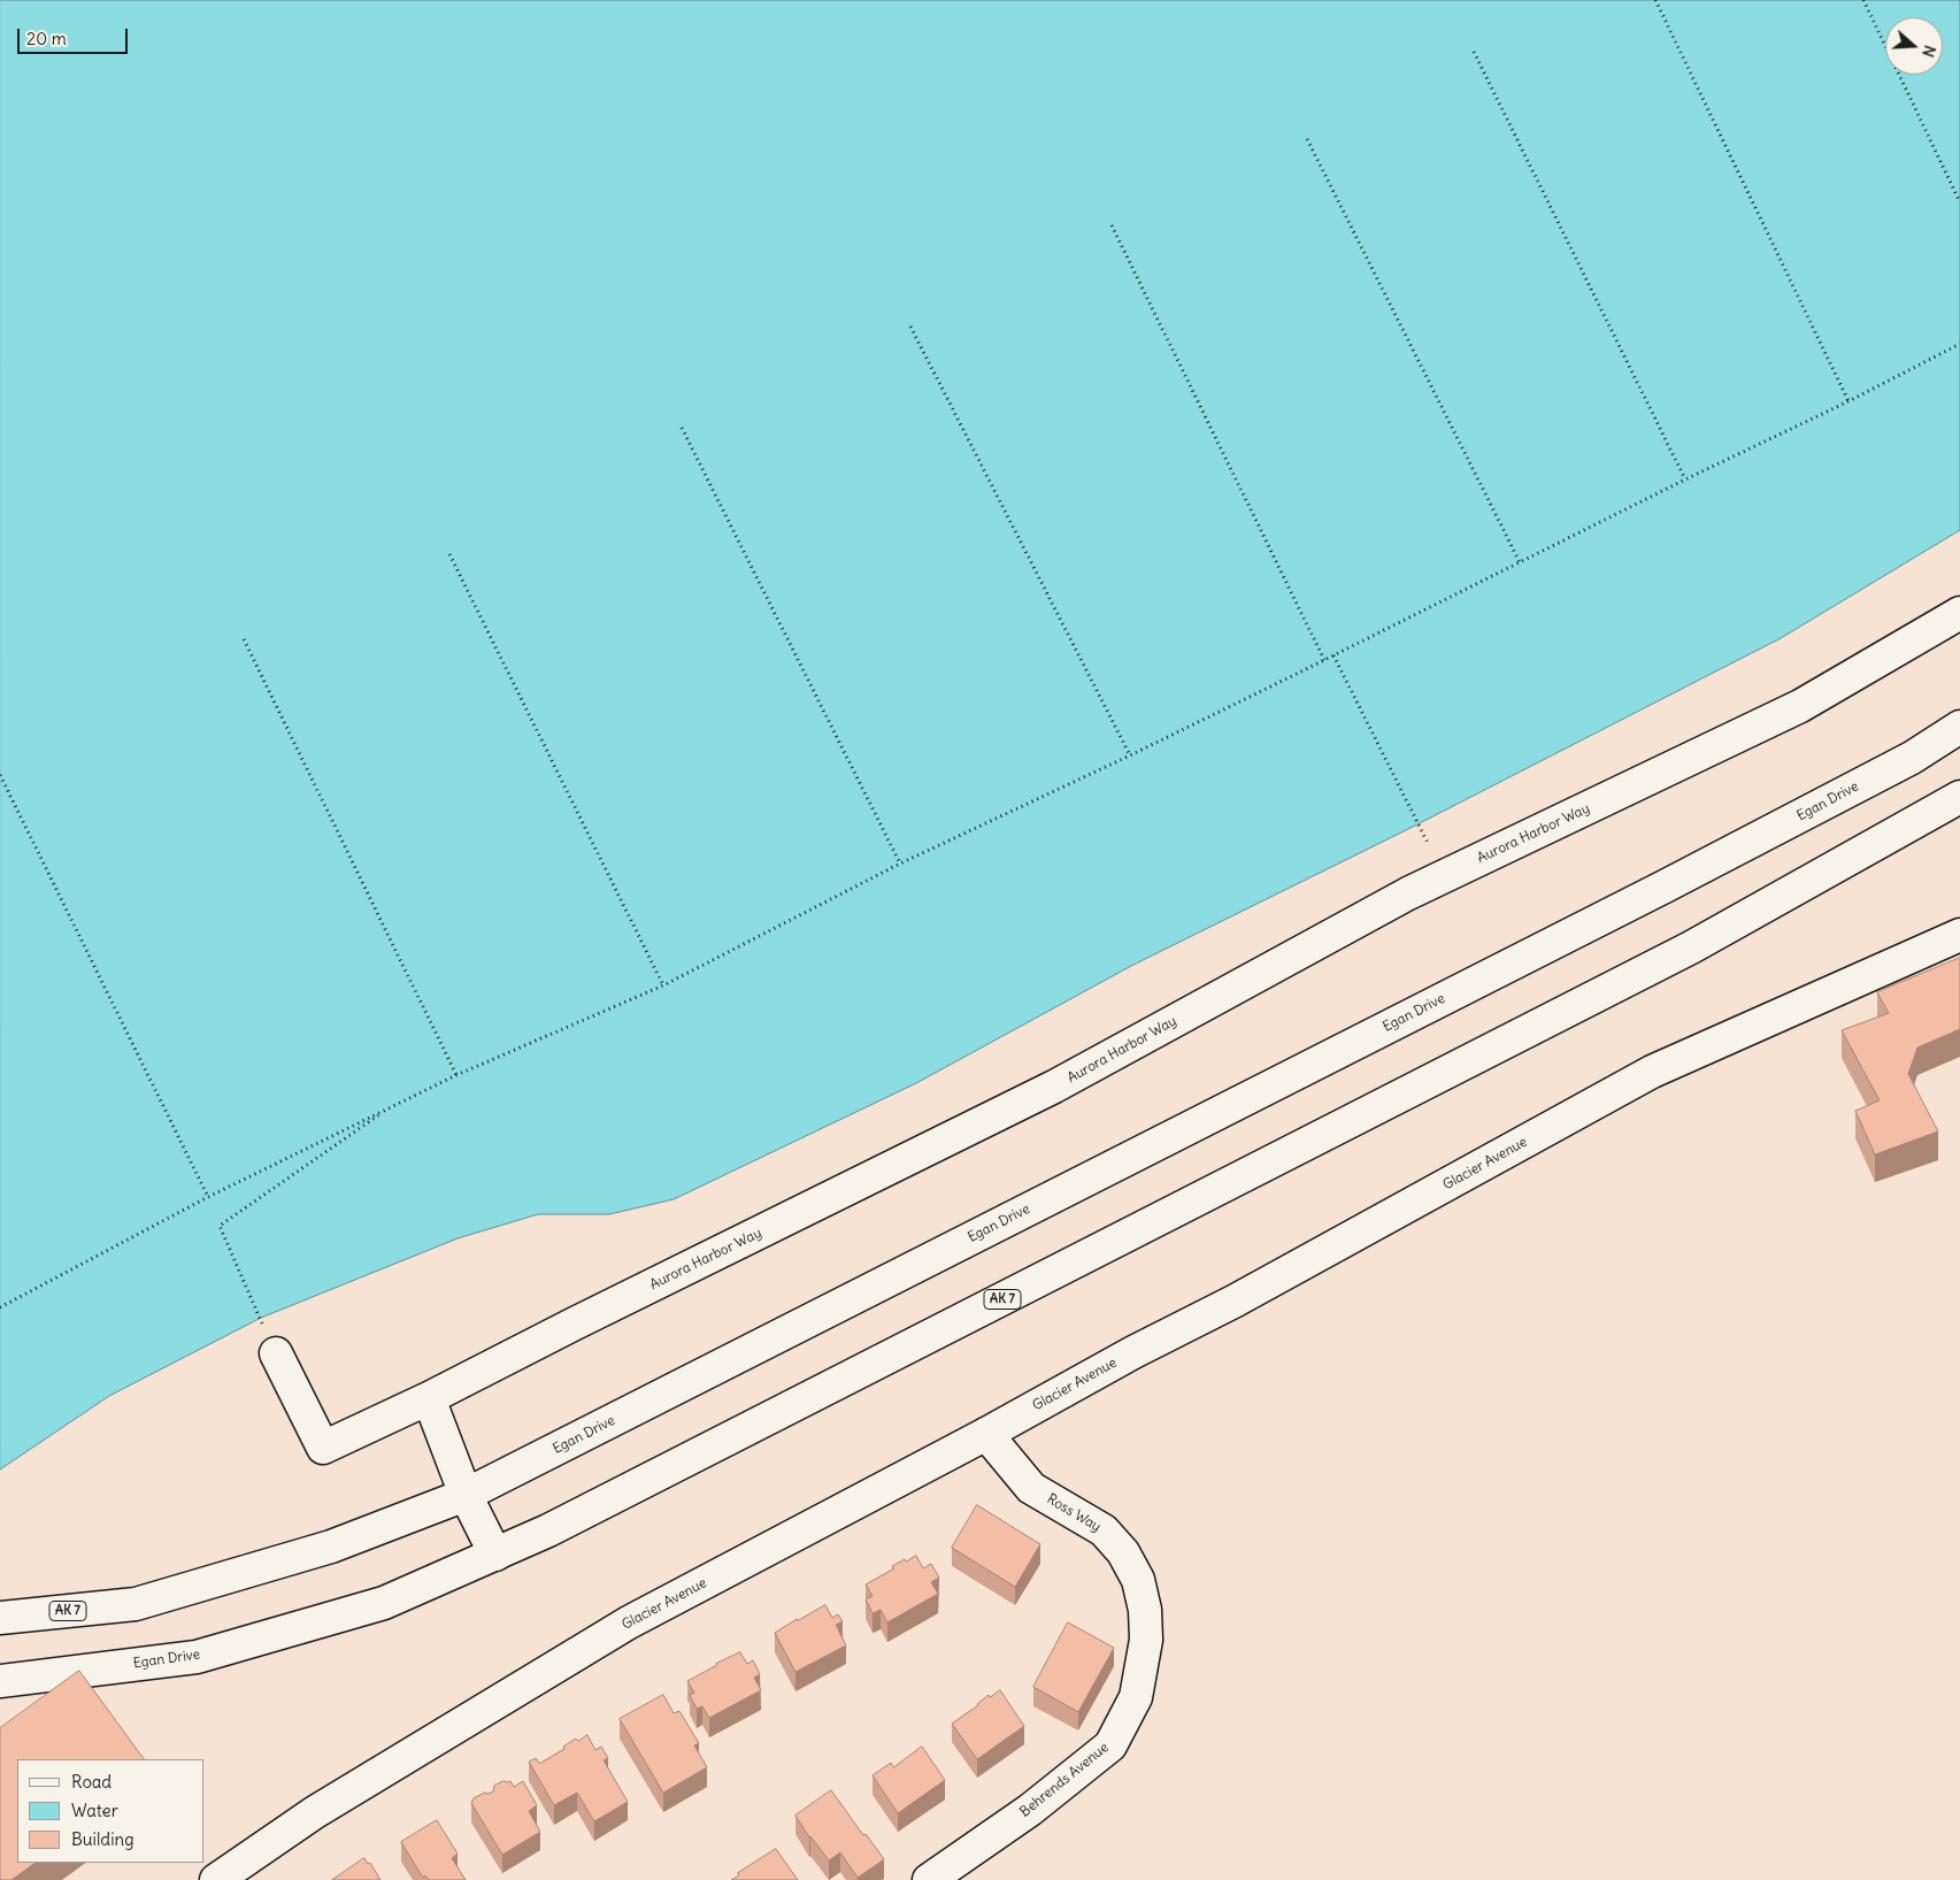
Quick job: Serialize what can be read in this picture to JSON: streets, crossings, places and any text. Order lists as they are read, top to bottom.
{
  "streets": {
    "main road": [
      "Egan Drive",
      "Aurora Harbor Way",
      "Glacier Avenue",
      "AK 7",
      "Ross Way",
      "Behrends Avenue"
    ]
  },
  "crossings": [
    ["Glacier Avenue", "Ross Way"],
    ["Ross Way", "Behrends Avenue"]
  ],
  "legend": ["Road", "Water", "Building"],
  "scale_bar": "20 m",
  "north": "right"
}
